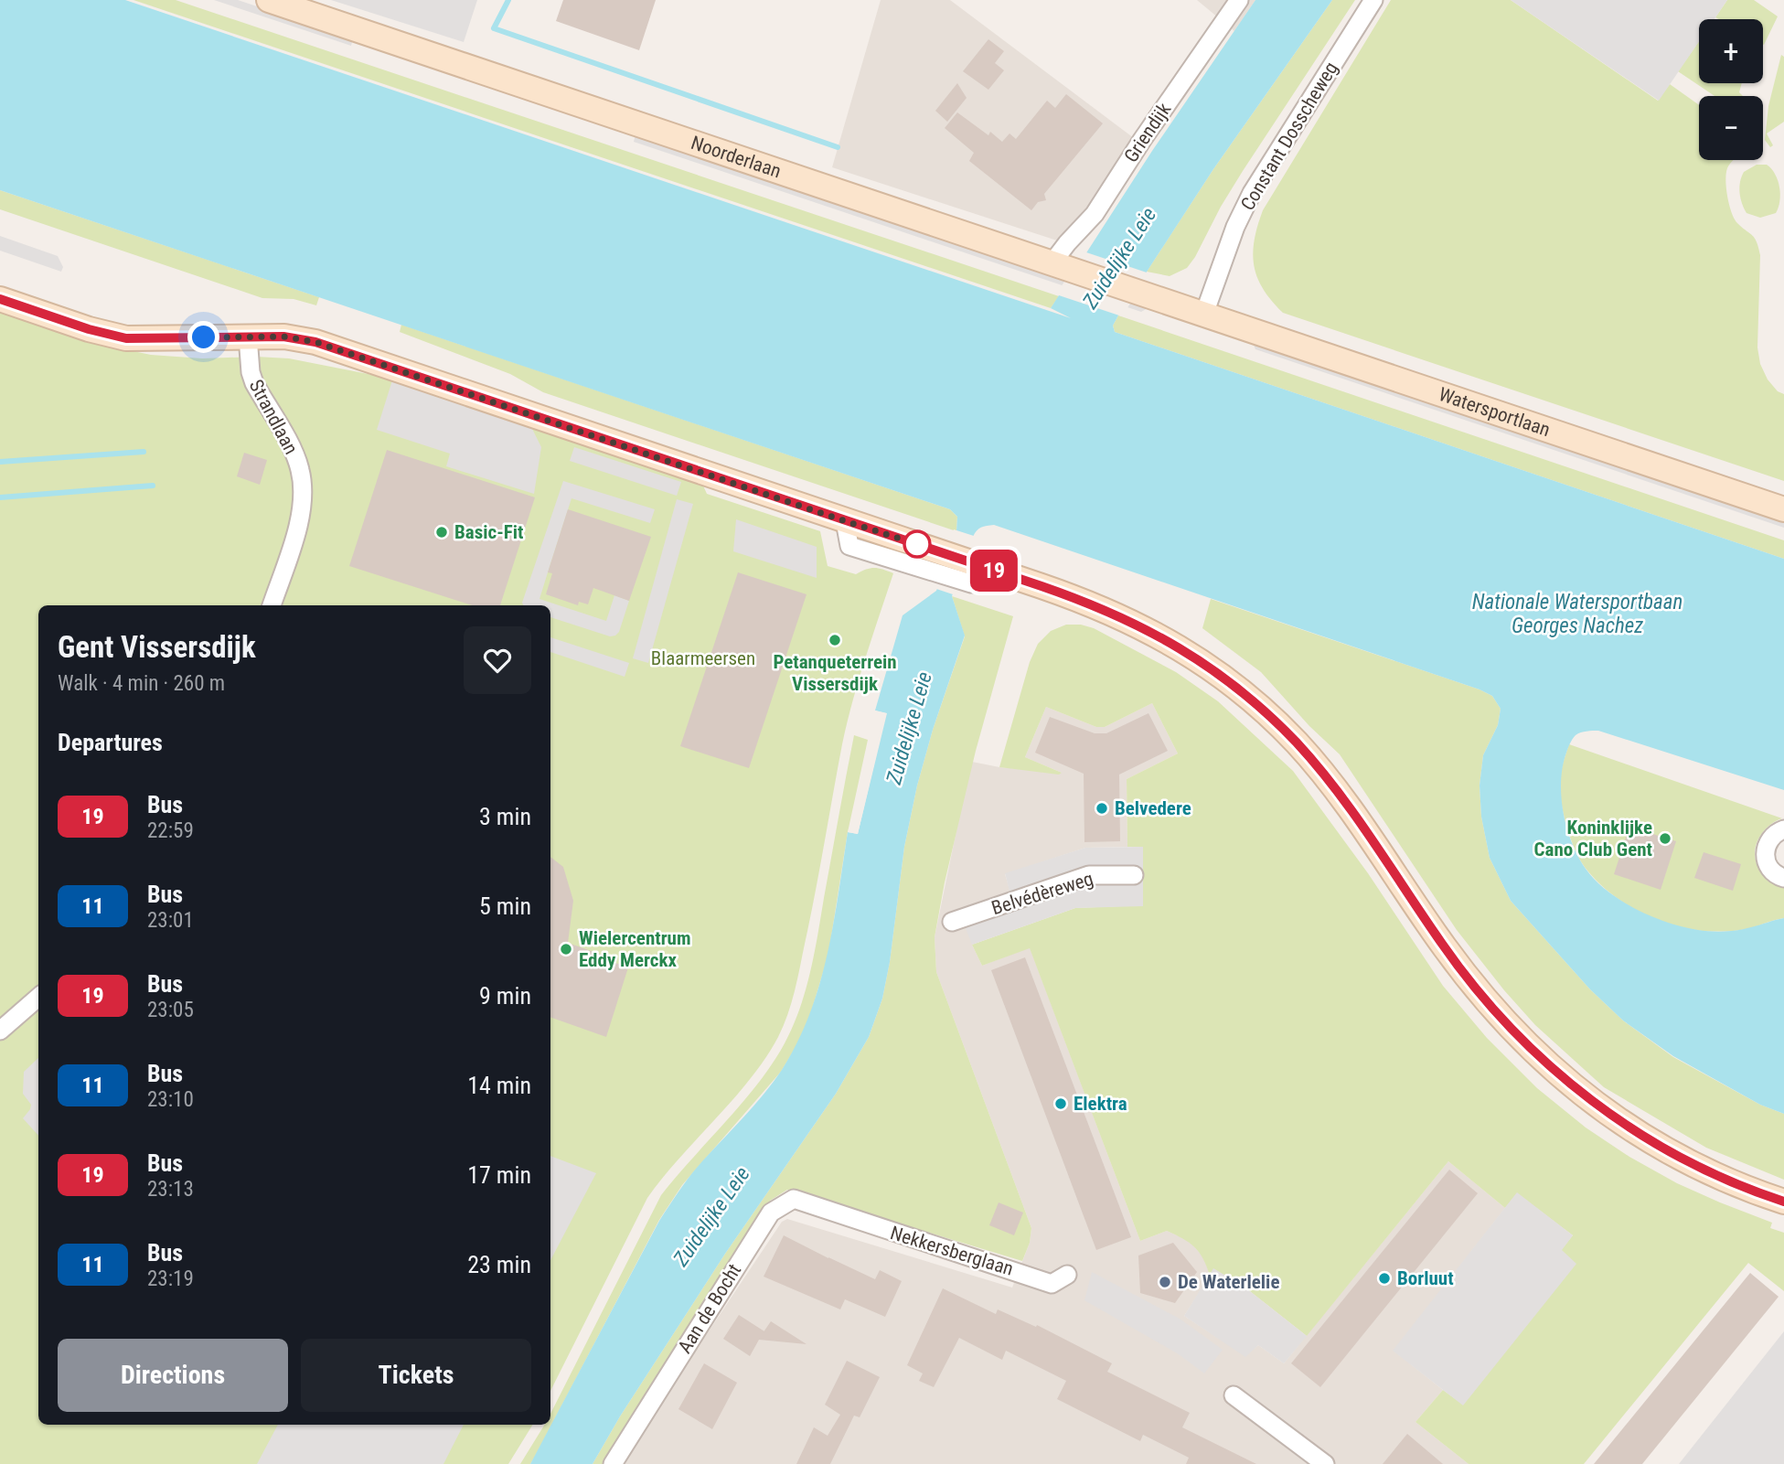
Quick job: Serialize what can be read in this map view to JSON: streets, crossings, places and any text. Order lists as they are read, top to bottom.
{
  "streets": {
    "street": [
      "Griendijk",
      "Constant Dosscheweg",
      "Noorderlaan",
      "Watersportlaan",
      "Strandlaan",
      "Belvédèreweg",
      "Nekkersberglaan",
      "Aan de Bocht"
    ]
  },
  "crossings": [
    ["Griendijk", "Noorderlaan"],
    ["Constant Dosscheweg", "Noorderlaan"],
    ["Constant Dosscheweg", "Watersportlaan"],
    ["Noorderlaan", "Watersportlaan"],
    ["Nekkersberglaan", "Aan de Bocht"]
  ],
  "water": ["Zuidelijke Leie", "Nationale Watersportbaan Georges Nachez"],
  "parks": ["Blaarmeersen"],
  "places": [
    "Basic-Fit",
    "Petanqueterrein Vissersdijk",
    "Belvedere",
    "Koninklijke Cano Club Gent",
    "Wielercentrum Eddy Merckx",
    "Elektra",
    "Borluut",
    "De Waterlelie"
  ],
  "lines": ["bus line 19"],
  "page": {
    "on_map": "19",
    "map_buttons": ["+", "−"],
    "heading": [
      ["Gent Vissersdijk", "Walk · 4 min · 260 m"],
      "Departures"
    ],
    "list": [
      {
        "mark": "19",
        "name": "Bus",
        "note": "22:59",
        "value": "3 min"
      },
      {
        "mark": "11",
        "name": "Bus",
        "note": "23:01",
        "value": "5 min"
      },
      {
        "mark": "19",
        "name": "Bus",
        "note": "23:05",
        "value": "9 min"
      },
      {
        "mark": "11",
        "name": "Bus",
        "note": "23:10",
        "value": "14 min"
      },
      {
        "mark": "19",
        "name": "Bus",
        "note": "23:13",
        "value": "17 min"
      },
      {
        "mark": "11",
        "name": "Bus",
        "note": "23:19",
        "value": "23 min"
      }
    ],
    "buttons": ["Directions", "Tickets"]
  }
}
